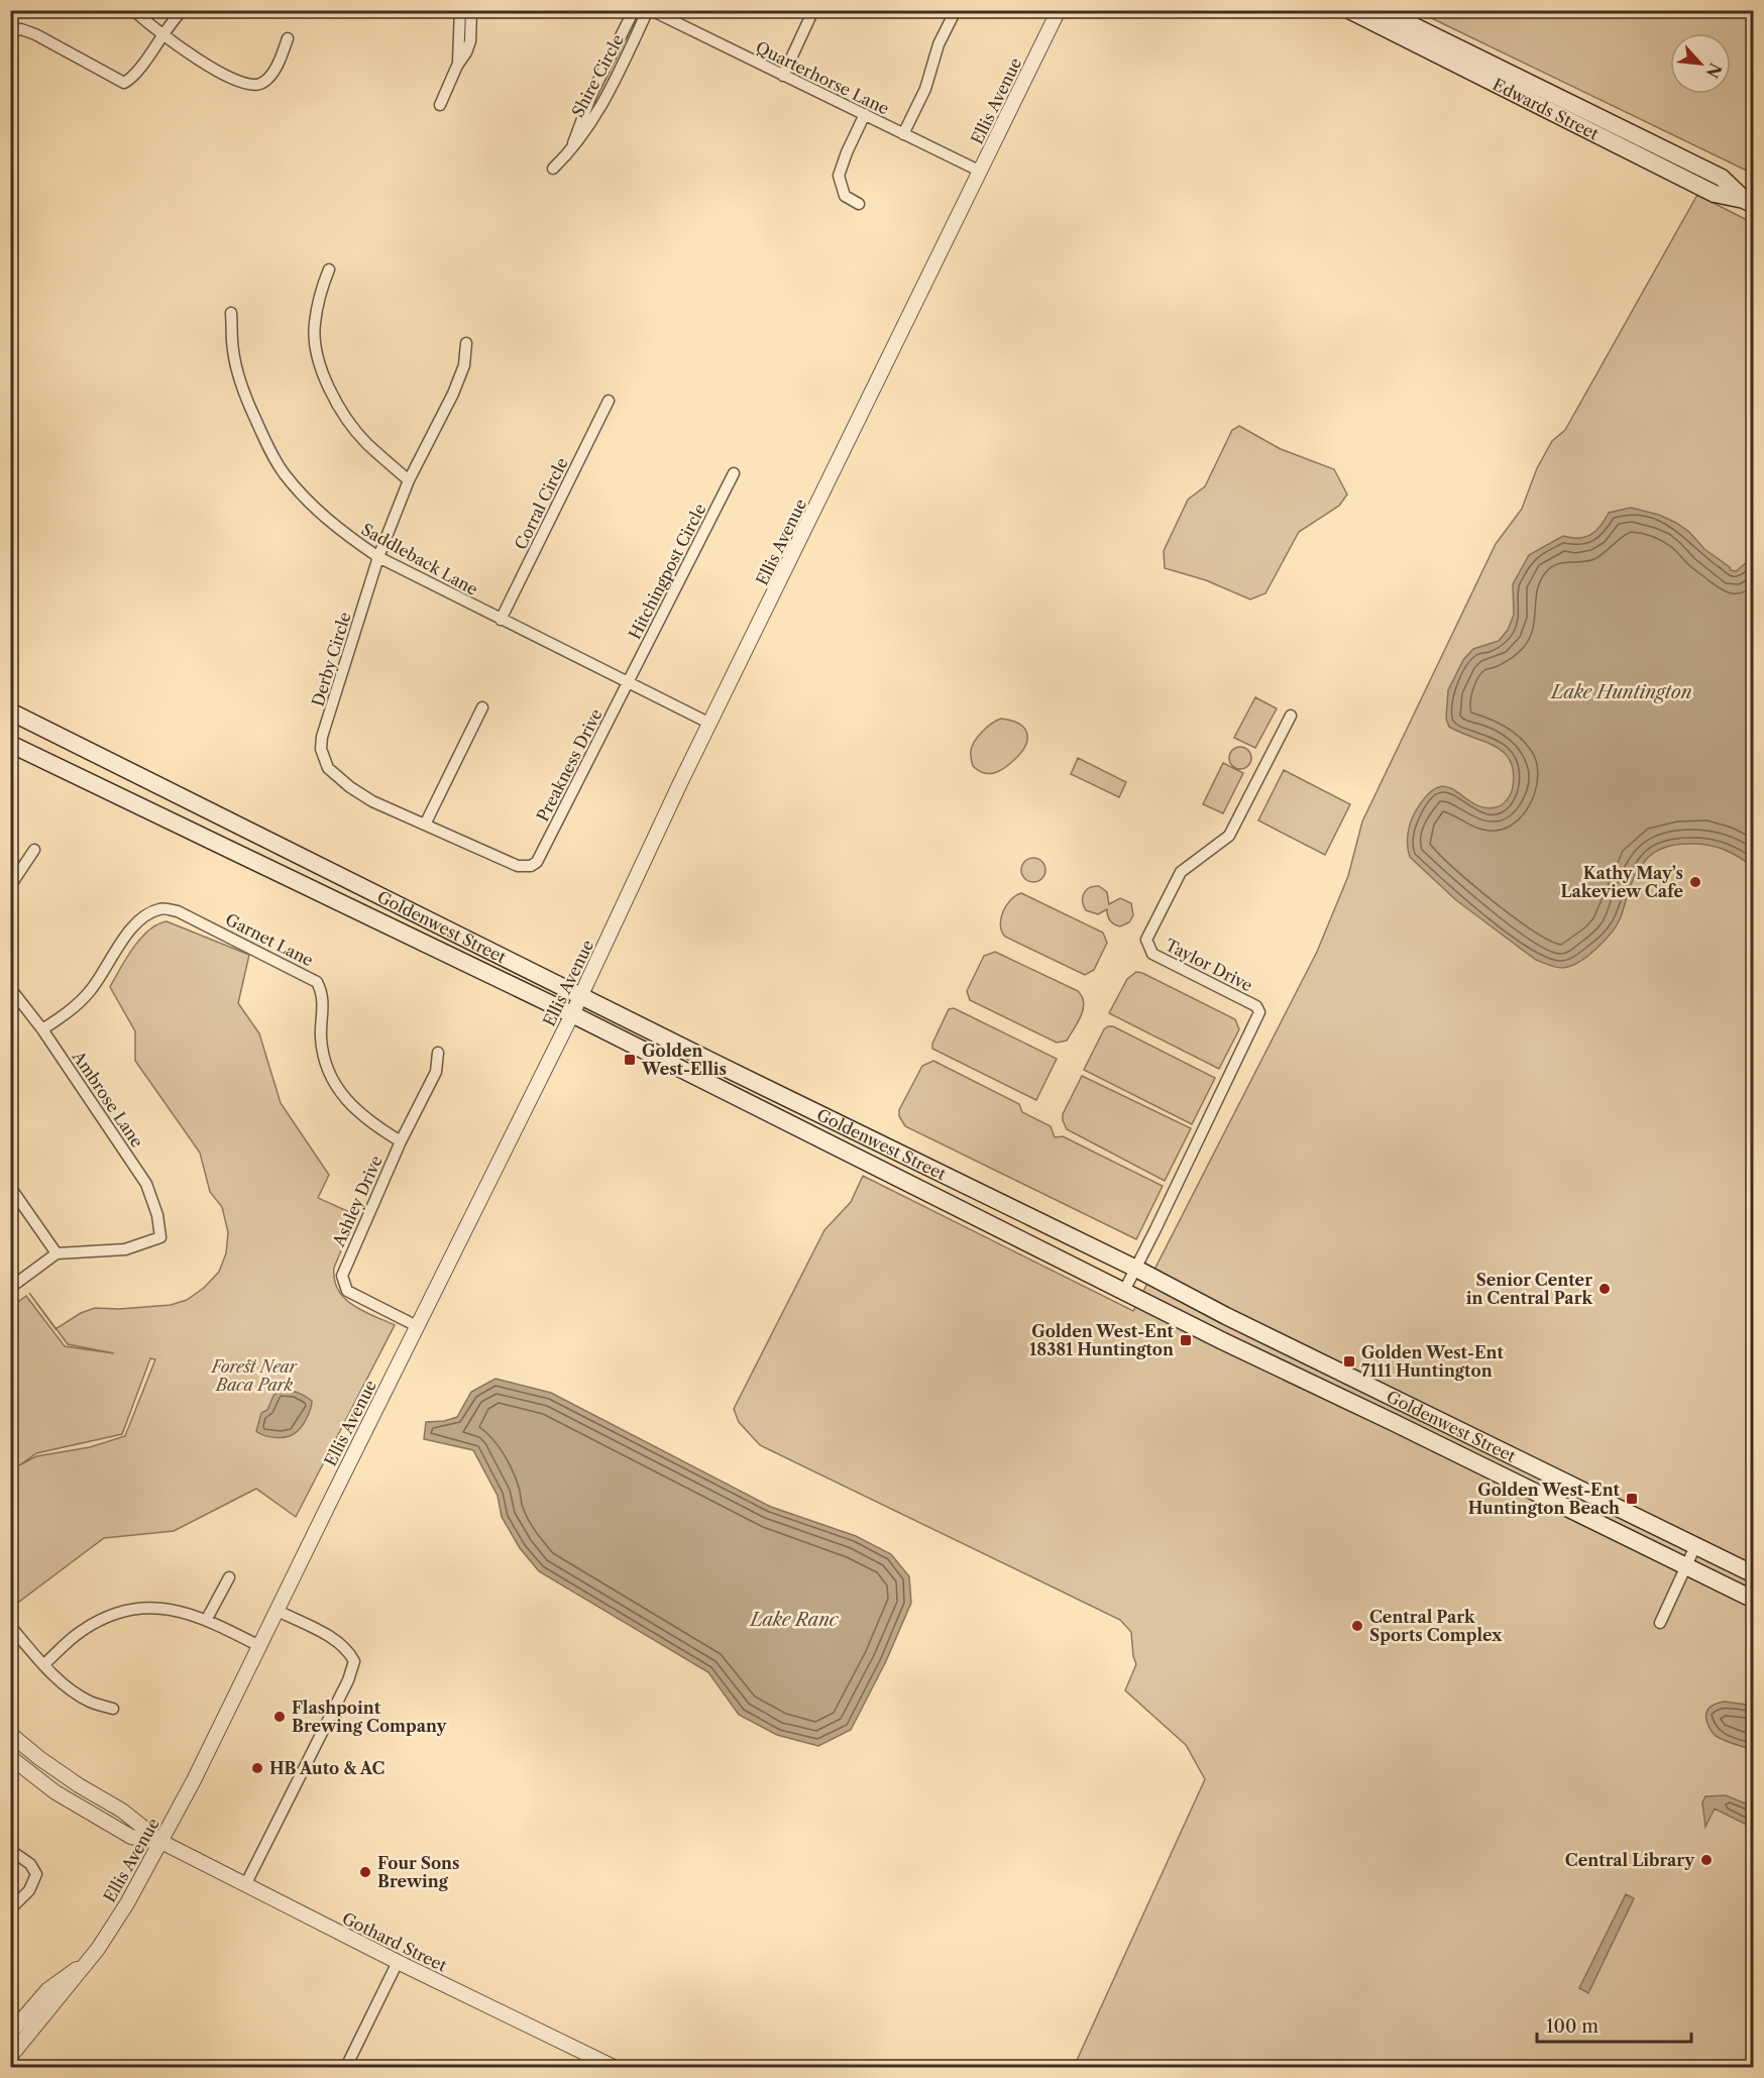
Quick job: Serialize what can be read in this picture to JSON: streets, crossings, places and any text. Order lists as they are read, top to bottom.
{
  "streets": {
    "main road": ["Edwards Street", "Goldenwest Street"],
    "street": [
      "Shire Circle",
      "Quarterhorse Lane",
      "Ellis Avenue",
      "Corral Circle",
      "Saddleback Lane",
      "Hitchingpost Circle",
      "Derby Circle",
      "Preakness Drive",
      "Garnet Lane",
      "Taylor Drive",
      "Ambrose Lane",
      "Ashley Drive",
      "Gothard Street"
    ]
  },
  "crossings": [
    ["Shire Circle", "Quarterhorse Lane"],
    ["Quarterhorse Lane", "Ellis Avenue"],
    ["Ellis Avenue", "Saddleback Lane"],
    ["Ellis Avenue", "Goldenwest Street"],
    ["Ellis Avenue", "Ashley Drive"],
    ["Ellis Avenue", "Gothard Street"],
    ["Corral Circle", "Saddleback Lane"],
    ["Saddleback Lane", "Hitchingpost Circle"],
    ["Saddleback Lane", "Derby Circle"],
    ["Saddleback Lane", "Preakness Drive"],
    ["Hitchingpost Circle", "Preakness Drive"],
    ["Derby Circle", "Preakness Drive"],
    ["Goldenwest Street", "Taylor Drive"],
    ["Garnet Lane", "Ambrose Lane"],
    ["Garnet Lane", "Ashley Drive"]
  ],
  "water": ["Lake Huntington", "Lake Ranc"],
  "parks": ["Forest Near Baca Park"],
  "places": {
    "other": [
      "Kathy May’s Lakeview Cafe",
      "Senior Center in Central Park",
      "Central Park Sports Complex",
      "Flashpoint Brewing Company",
      "HB Auto & AC",
      "Central Library",
      "Four Sons Brewing"
    ],
    "transit": [
      "Golden West-Ellis",
      "Golden West-Ent 18381 Huntington",
      "Golden West-Ent 7111 Huntington",
      "Golden West-Ent Huntington Beach"
    ]
  },
  "scale_bar": "100 m",
  "north": "bottom right"
}
